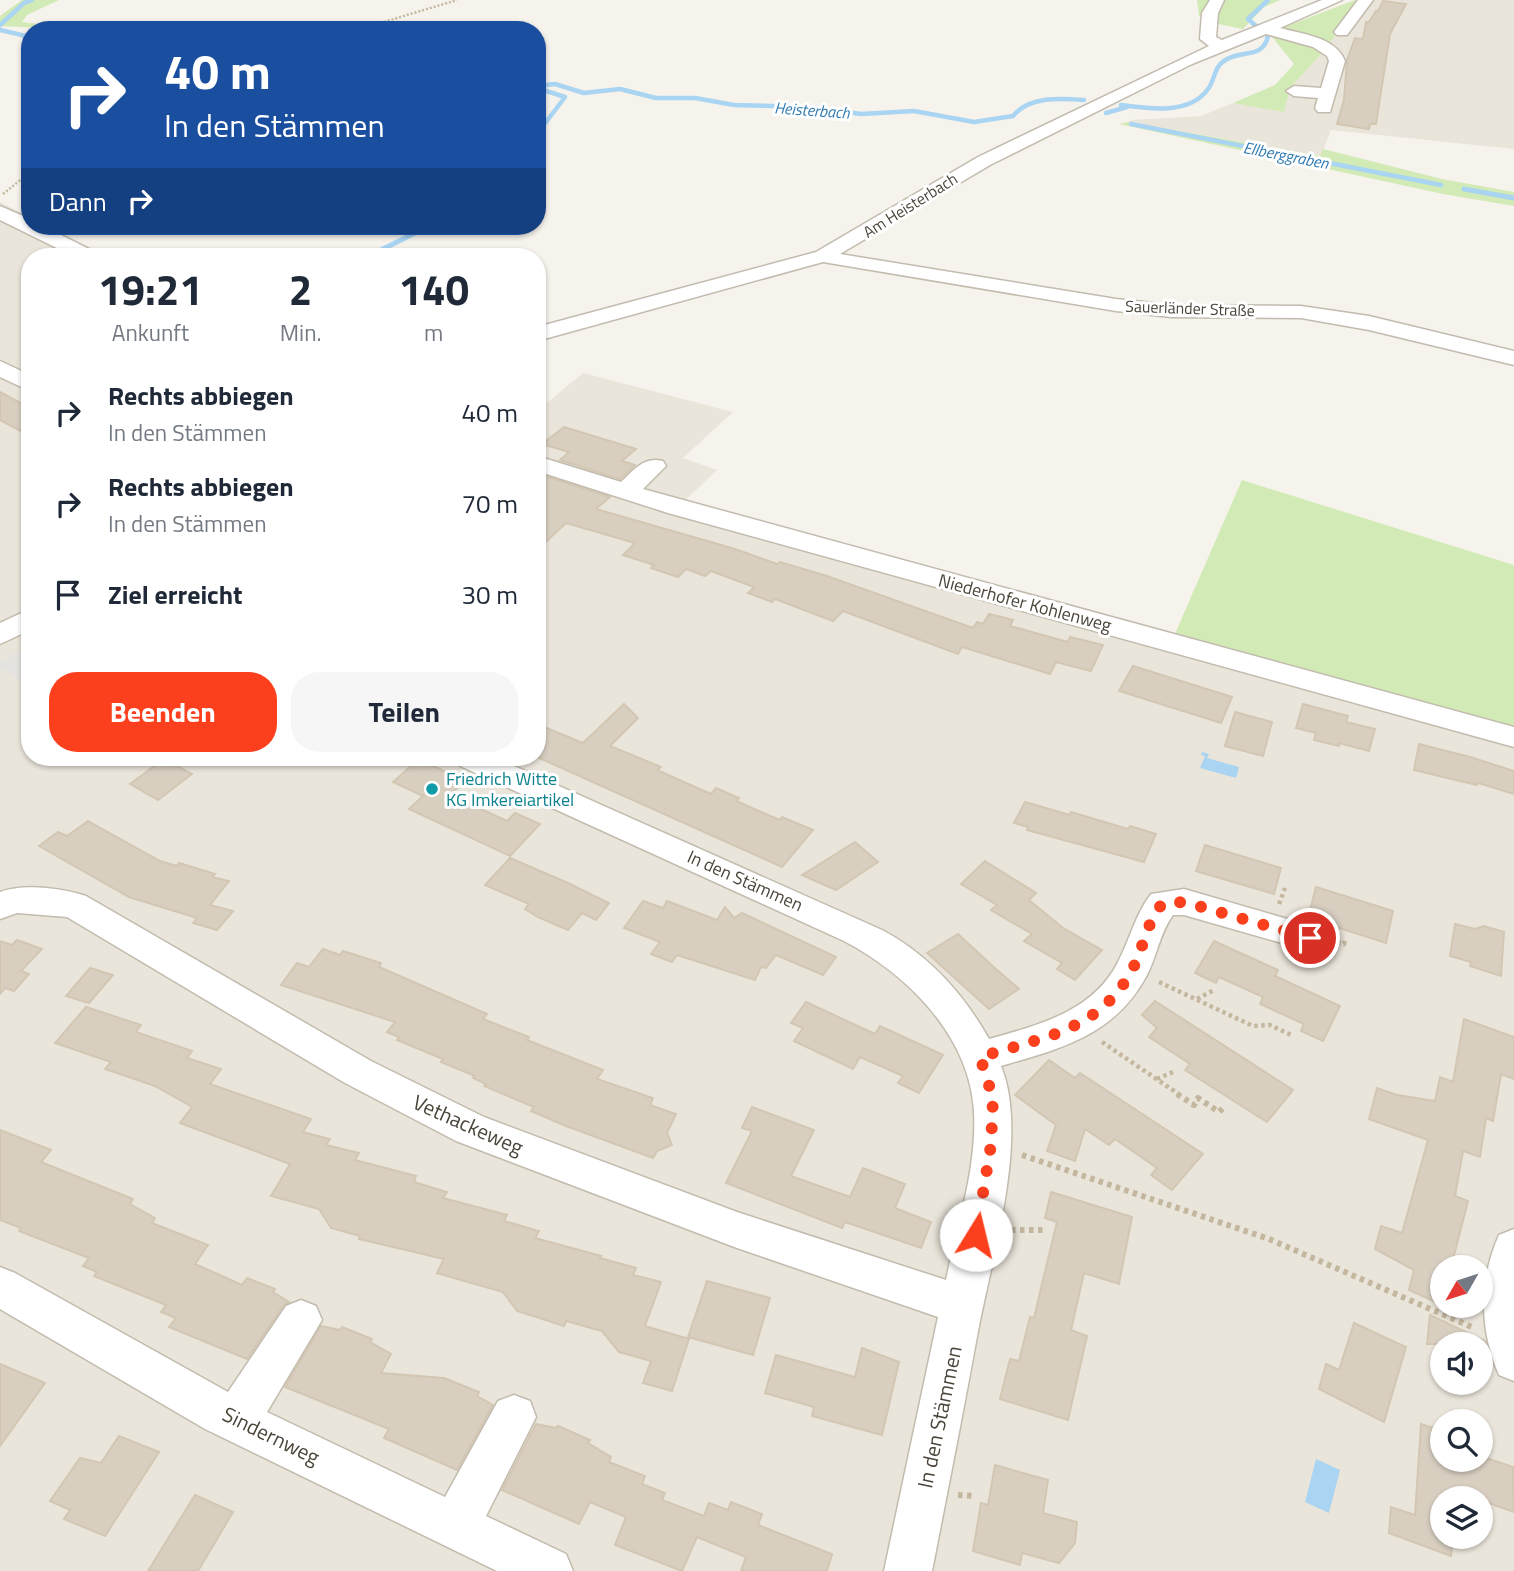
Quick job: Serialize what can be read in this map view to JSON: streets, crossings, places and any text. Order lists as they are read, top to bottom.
{
  "streets": {
    "street": [
      "Am Heisterbach",
      "Sauerländer Straße",
      "Niederhofer Kohlenweg",
      "In den Stämmen",
      "Vethackeweg",
      "Sindernweg"
    ]
  },
  "crossings": [
    ["Am Heisterbach", "Sauerländer Straße"],
    ["In den Stämmen", "Vethackeweg"]
  ],
  "water": ["Heisterbach", "Ellberggraben"],
  "places": ["Friedrich Witte KG Imkereiartikel"],
  "north": "bottom left",
  "page": {
    "turn": ["40 m", "In den Stämmen"],
    "then": "Dann",
    "eta": [
      "19:21",
      "Ankunft",
      "2",
      "Min.",
      "140",
      "m"
    ],
    "list": [
      {
        "name": "Rechts abbiegen",
        "note": "In den Stämmen",
        "value": "40 m"
      },
      {
        "name": "Rechts abbiegen",
        "note": "In den Stämmen",
        "value": "70 m"
      },
      {
        "name": "Ziel erreicht",
        "value": "30 m"
      }
    ],
    "buttons": ["Beenden", "Teilen"]
  }
}
